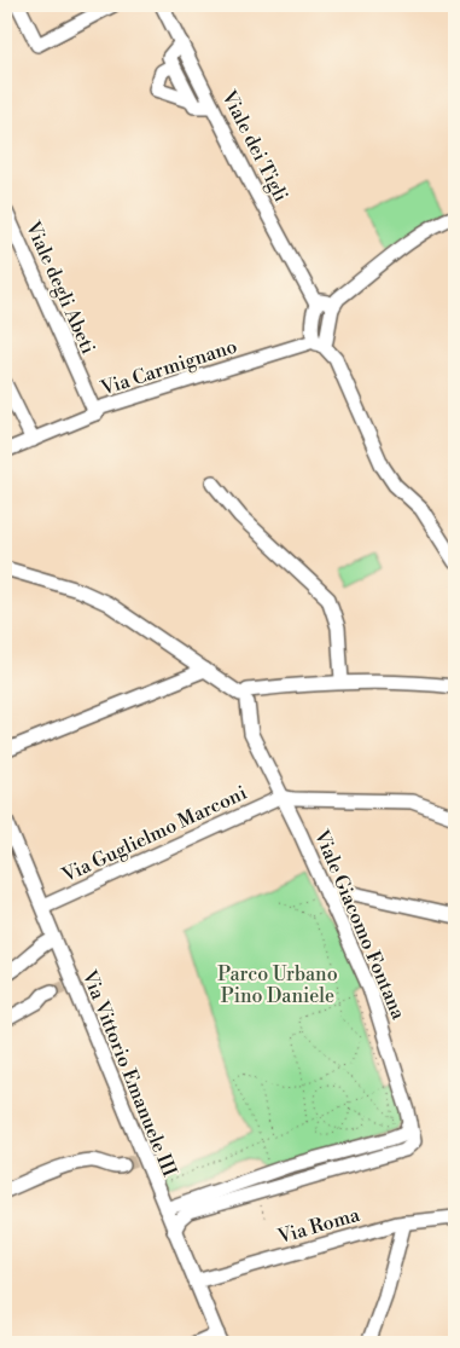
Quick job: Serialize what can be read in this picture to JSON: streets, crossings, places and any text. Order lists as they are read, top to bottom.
{
  "streets": {
    "street": [
      "Viale dei Tigli",
      "Viale degli Abeti",
      "Via Carmignano",
      "Via Guglielmo Marconi",
      "Viale Giacomo Fontana",
      "Via Vittorio Emanuele III",
      "Via Roma"
    ]
  },
  "crossings": [
    ["Viale degli Abeti", "Via Carmignano"],
    ["Via Guglielmo Marconi", "Viale Giacomo Fontana"],
    ["Via Guglielmo Marconi", "Via Vittorio Emanuele III"],
    ["Via Vittorio Emanuele III", "Via Roma"]
  ],
  "parks": ["Parco Urbano Pino Daniele"]
}
